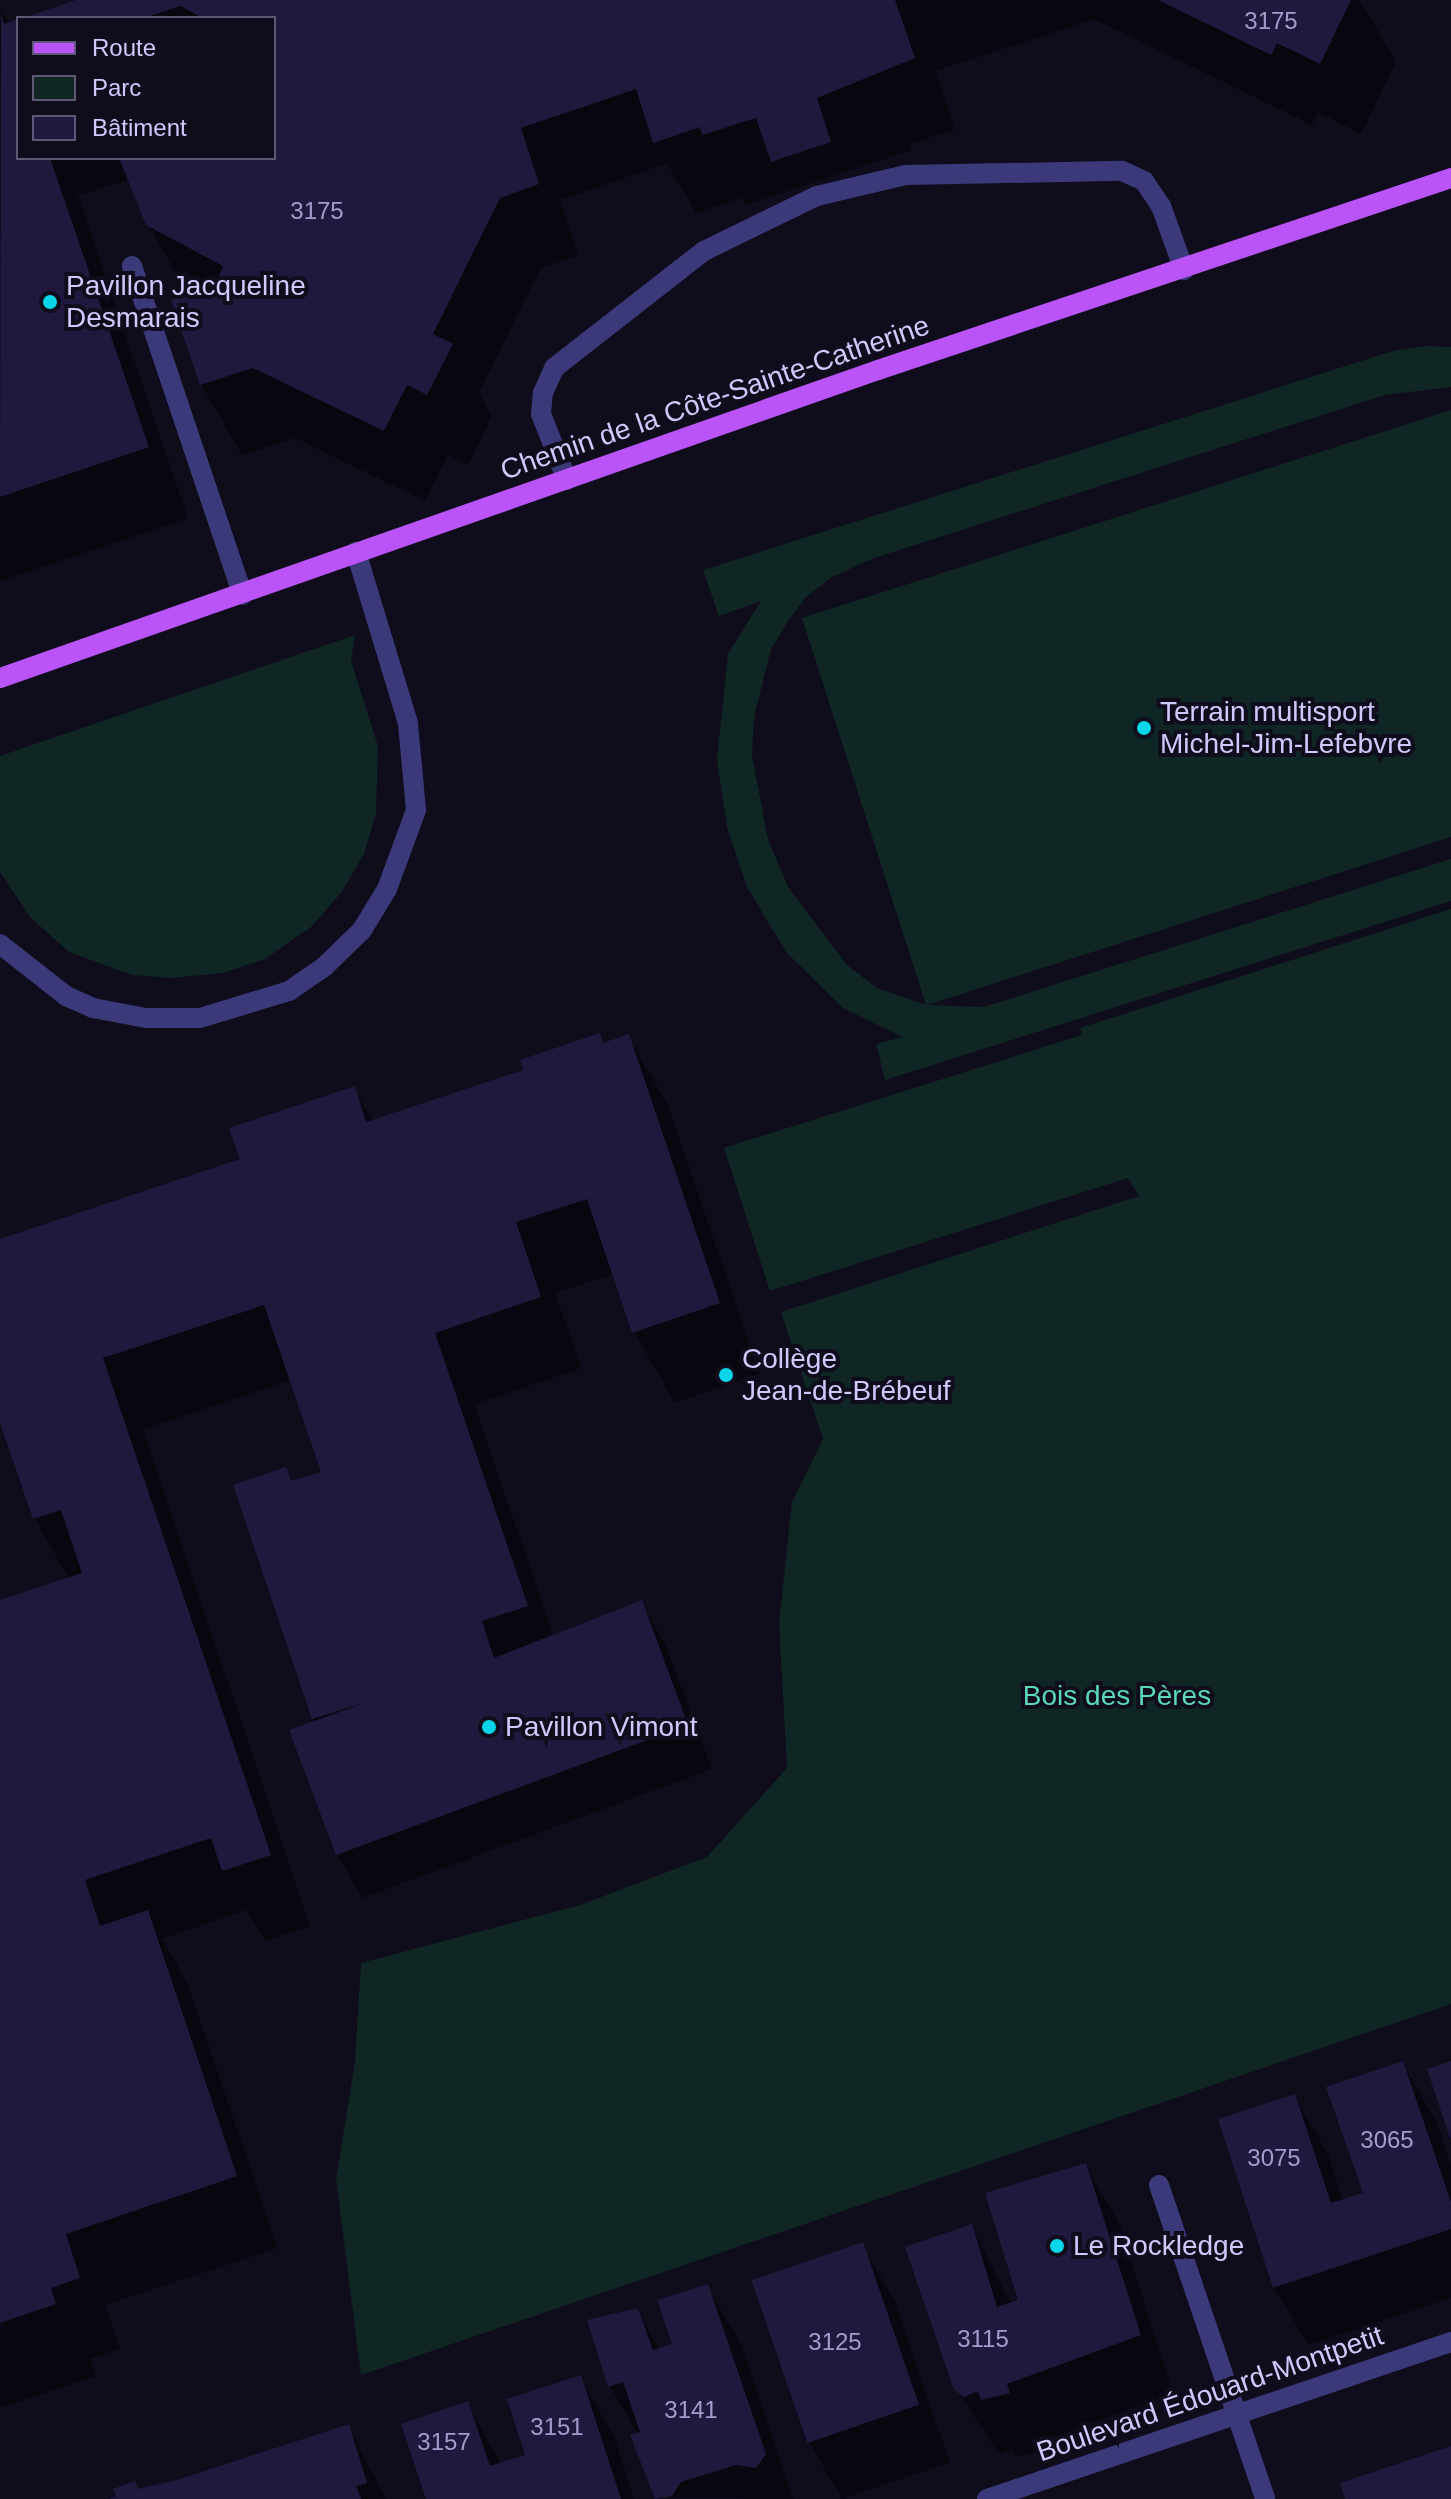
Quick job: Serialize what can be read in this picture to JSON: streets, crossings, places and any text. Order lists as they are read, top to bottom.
{
  "streets": {
    "main road": ["Chemin de la Côte-Sainte-Catherine"],
    "street": ["Boulevard Édouard-Montpetit"]
  },
  "parks": ["Bois des Pères"],
  "places": [
    "Pavillon Jacqueline Desmarais",
    "Terrain multisport Michel-Jim-Lefebvre",
    "Collège Jean-de-Brébeuf",
    "Pavillon Vimont",
    "Le Rockledge"
  ],
  "house_numbers": [
    "3175",
    "3175",
    "3065",
    "3075",
    "3115",
    "3125",
    "3141",
    "3151",
    "3157"
  ],
  "legend": ["Route", "Parc", "Bâtiment"]
}
